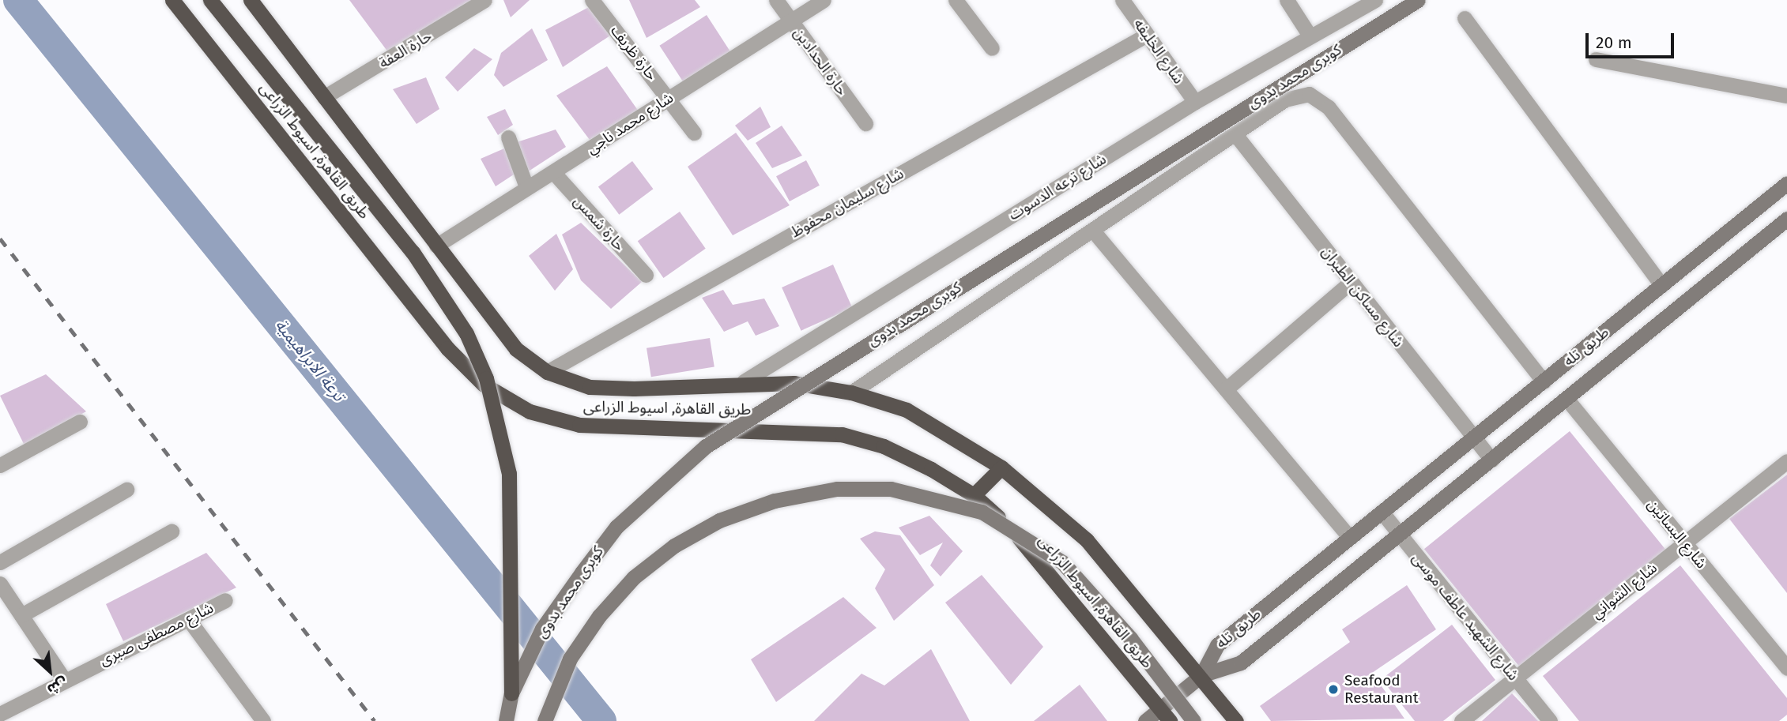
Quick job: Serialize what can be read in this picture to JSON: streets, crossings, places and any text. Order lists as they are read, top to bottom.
{
  "streets": {
    "highway": ["طريق القاهرة, اسيوط الزراعى"],
    "main road": ["كوبرى محمد بدوى", "طريق تله"],
    "street": [
      "حارة العفة",
      "شارع الخليفه",
      "حارة ظريف",
      "حارة الحدادين",
      "شارع محمد ناجي",
      "شارع ترعه الدسوت",
      "شارع سليمان محفوظ",
      "حارة شمس",
      "شارع مساكن الطيران",
      "شارع البساتين",
      "شارع الشواني",
      "شارع الشهيد عاطف موسى",
      "شارع مصطفى صبرى"
    ]
  },
  "crossings": [
    ["حارة العفة", "طريق القاهرة, اسيوط الزراعى"],
    ["شارع الخليفه", "شارع ترعه الدسوت"],
    ["شارع الخليفه", "شارع سليمان محفوظ"],
    ["حارة ظريف", "شارع محمد ناجي"],
    ["حارة الحدادين", "شارع محمد ناجي"],
    ["شارع محمد ناجي", "طريق القاهرة, اسيوط الزراعى"],
    ["شارع محمد ناجي", "حارة شمس"],
    ["طريق القاهرة, اسيوط الزراعى", "شارع ترعه الدسوت"],
    ["طريق القاهرة, اسيوط الزراعى", "شارع سليمان محفوظ"],
    ["طريق القاهرة, اسيوط الزراعى", "طريق تله"],
    ["شارع مساكن الطيران", "طريق تله"],
    ["طريق تله", "شارع البساتين"],
    ["طريق تله", "شارع الشهيد عاطف موسى"],
    ["شارع البساتين", "شارع الشواني"],
    ["شارع الشواني", "شارع الشهيد عاطف موسى"]
  ],
  "water": ["ترعة الابراهيمية"],
  "places": ["Seafood Restaurant"],
  "scale_bar": "20 m",
  "north": "bottom right"
}
